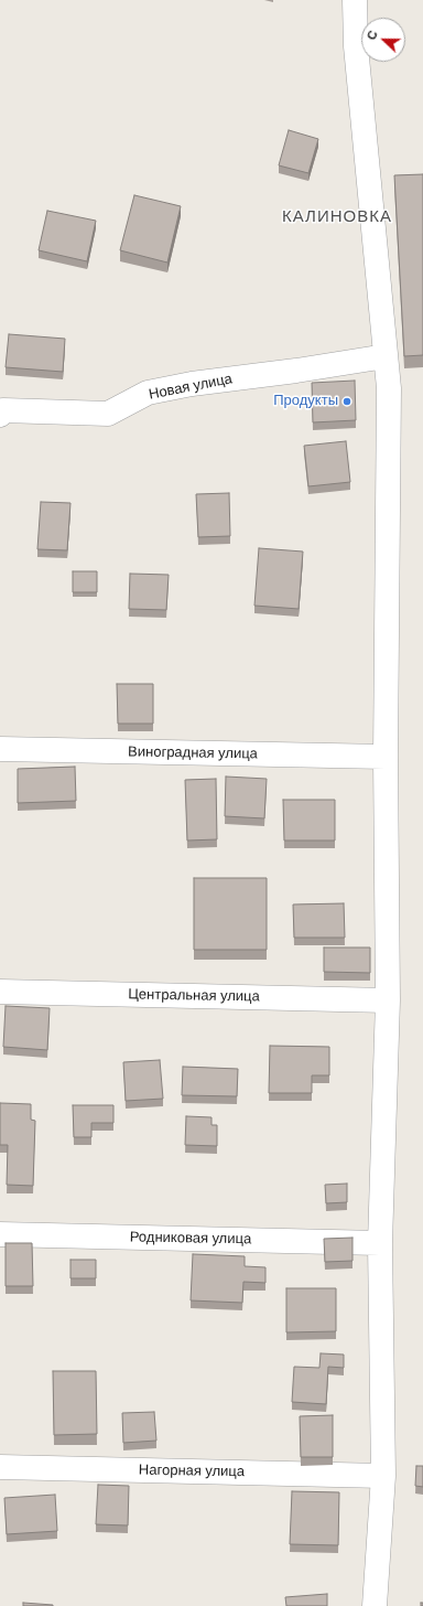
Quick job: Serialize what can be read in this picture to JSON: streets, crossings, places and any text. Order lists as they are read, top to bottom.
{
  "streets": {
    "street": [
      "Новая улица",
      "Виноградная улица",
      "Центральная улица",
      "Родниковая улица",
      "Нагорная улица"
    ]
  },
  "districts": ["КАЛИНОВКА"],
  "places": ["Продукты"],
  "north": "left"
}
